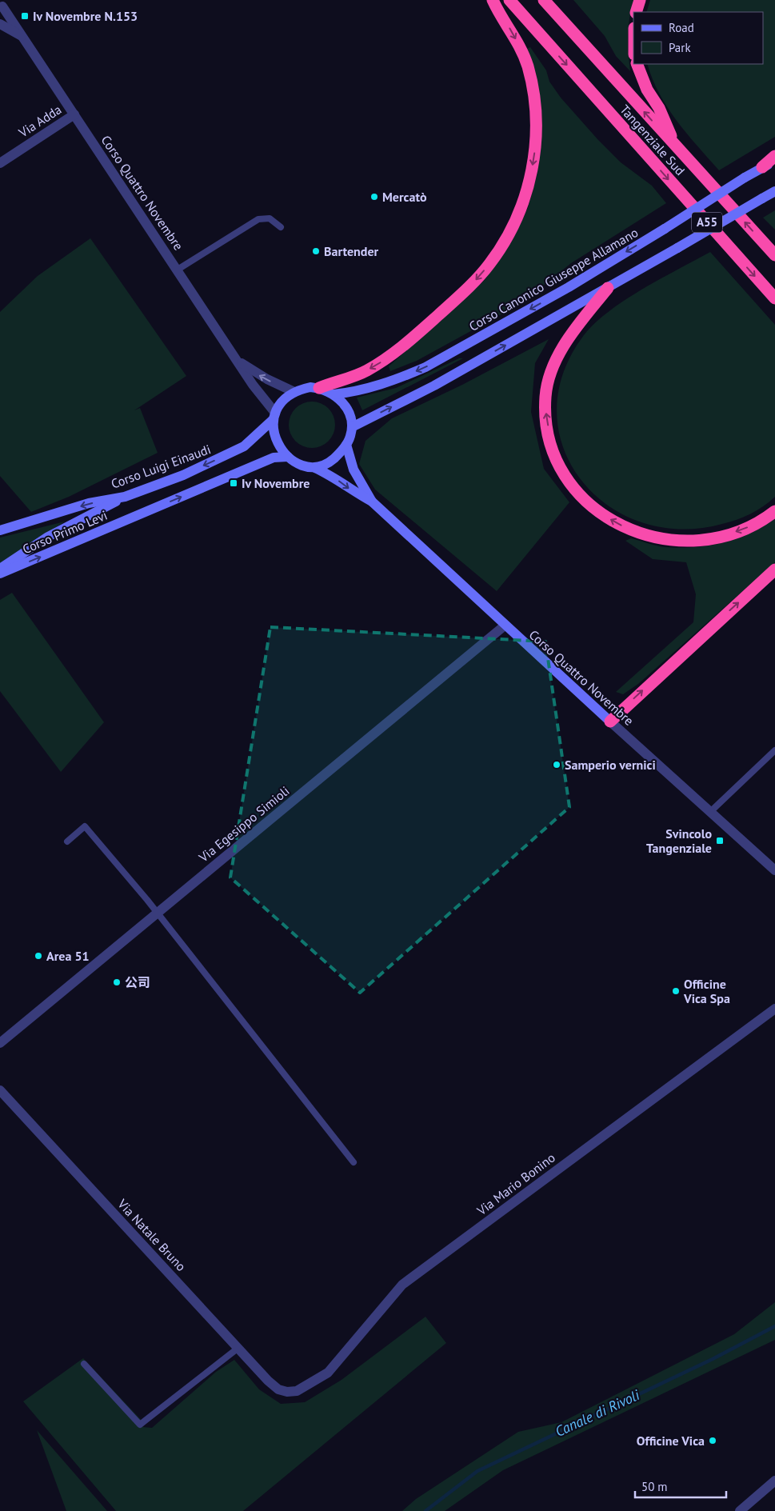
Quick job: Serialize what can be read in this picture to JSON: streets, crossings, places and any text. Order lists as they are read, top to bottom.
{
  "streets": {
    "highway": ["Tangenziale Sud", "A55"],
    "main road": [
      "Corso Quattro Novembre",
      "Corso Canonico Giuseppe Allamano",
      "Corso Luigi Einaudi",
      "Corso Primo Levi"
    ],
    "street": [
      "Via Adda",
      "Via Egesippo Simioli",
      "Via Mario Bonino",
      "Via Natale Bruno"
    ]
  },
  "crossings": [
    ["Via Adda", "Corso Quattro Novembre"],
    ["Corso Quattro Novembre", "Corso Canonico Giuseppe Allamano"],
    ["Corso Quattro Novembre", "Corso Luigi Einaudi"],
    ["Corso Quattro Novembre", "Corso Primo Levi"],
    ["Corso Quattro Novembre", "Via Egesippo Simioli"],
    ["Corso Canonico Giuseppe Allamano", "Corso Luigi Einaudi"],
    ["Corso Canonico Giuseppe Allamano", "Corso Primo Levi"],
    ["Corso Luigi Einaudi", "Corso Primo Levi"],
    ["Via Mario Bonino", "Via Natale Bruno"]
  ],
  "one_way": ["Corso Luigi Einaudi"],
  "water": ["Canale di Rivoli"],
  "places": {
    "transit": ["Iv Novembre N.153", "Iv Novembre", "Svincolo Tangenziale"],
    "other": [
      "Mercatò",
      "Bartender",
      "Samperio vernici",
      "Area 51",
      "公司",
      "Officine Vica Spa",
      "Officine Vica"
    ]
  },
  "legend": ["Road", "Park"],
  "scale_bar": "50 m"
}
